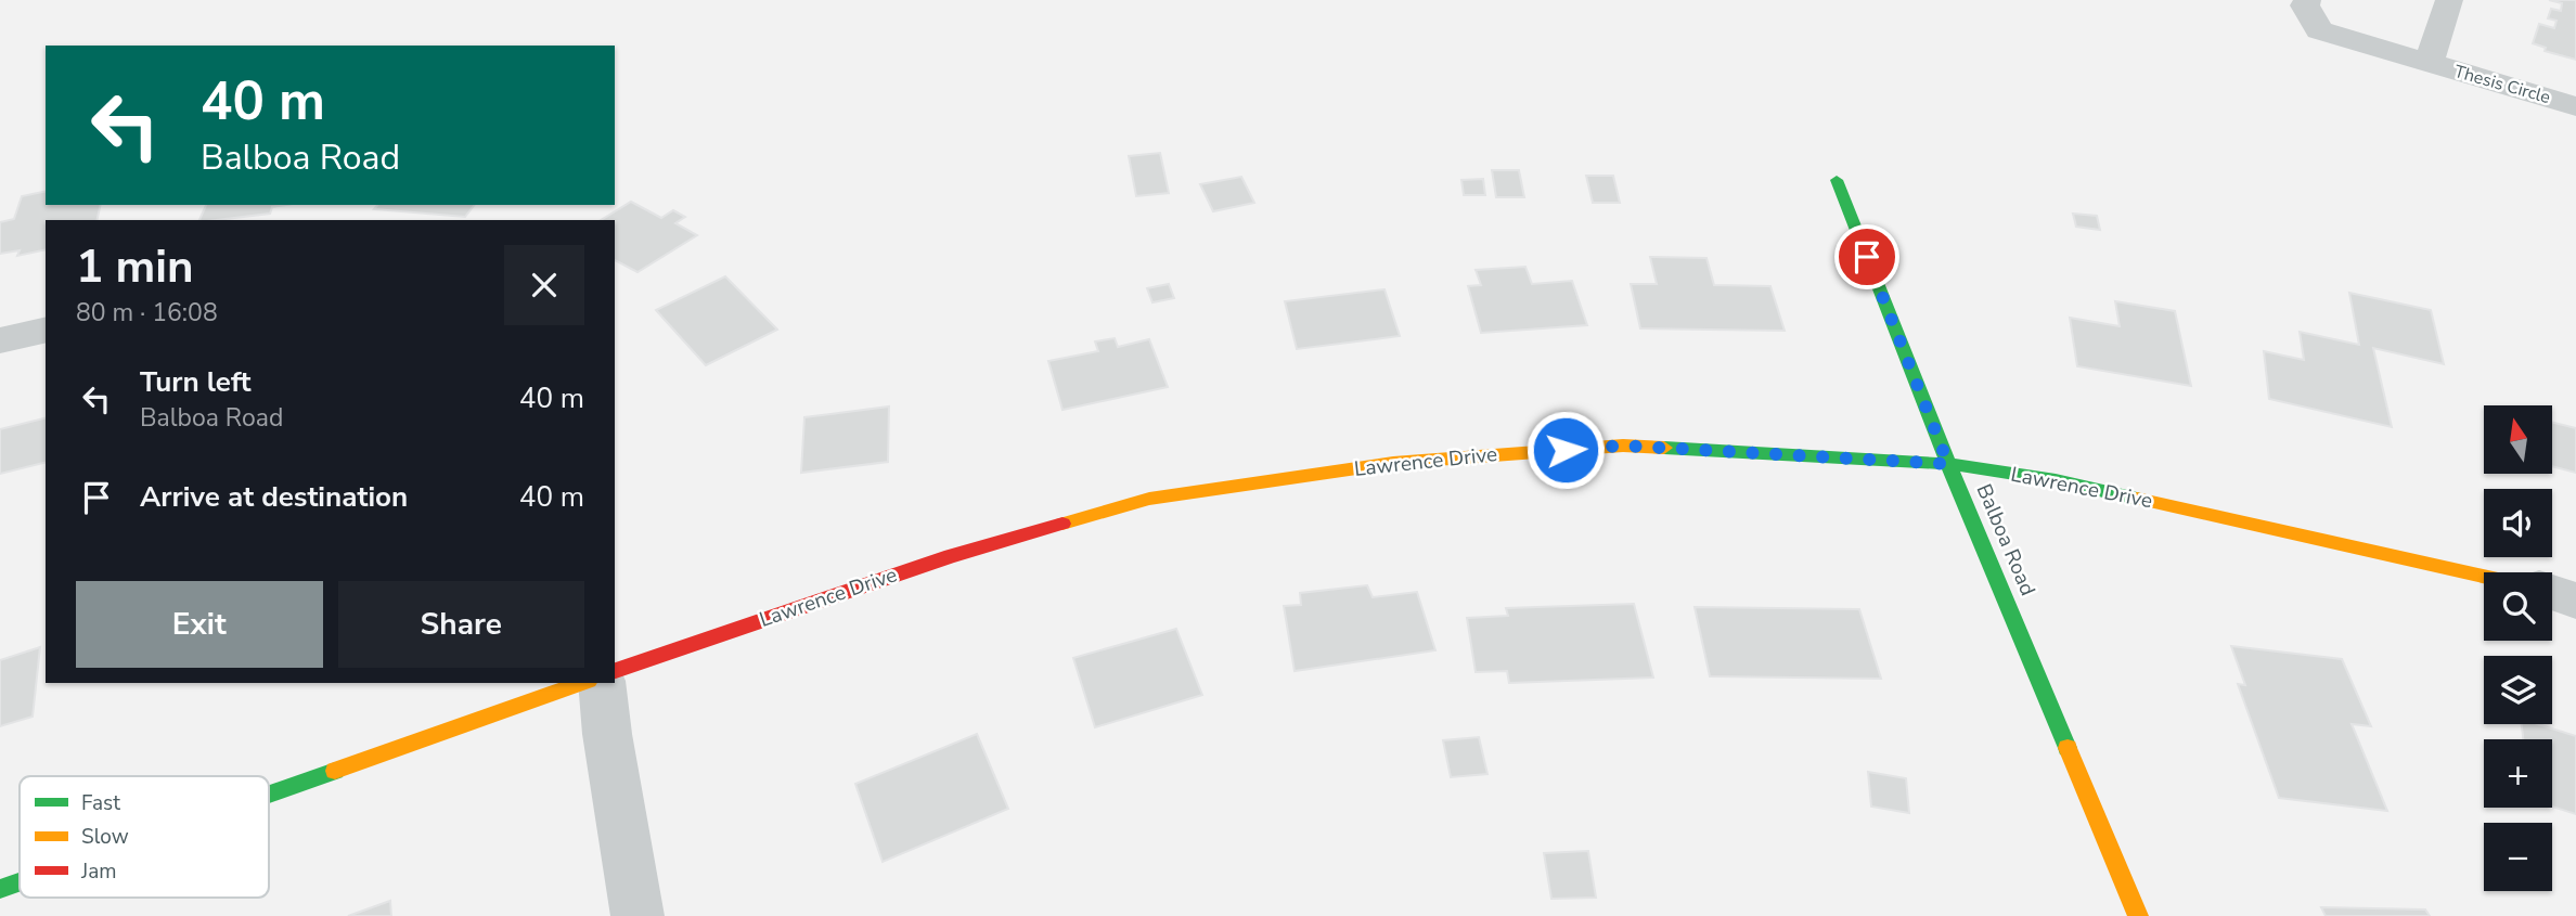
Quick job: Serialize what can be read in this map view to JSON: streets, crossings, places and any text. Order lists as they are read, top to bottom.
{
  "streets": {
    "street": ["Thesis Circle", "Lawrence Drive", "Balboa Road"]
  },
  "crossings": [
    ["Lawrence Drive", "Balboa Road"]
  ],
  "legend": ["Fast", "Slow", "Jam"],
  "north": "top",
  "page": {
    "turn": ["40 m", "Balboa Road"],
    "heading": ["1 min", "80 m · 16:08"],
    "list": [
      {
        "name": "Turn left",
        "note": "Balboa Road",
        "value": "40 m"
      },
      {
        "name": "Arrive at destination",
        "value": "40 m"
      }
    ],
    "map_buttons": ["+", "−"],
    "buttons": ["Exit", "Share"]
  }
}
